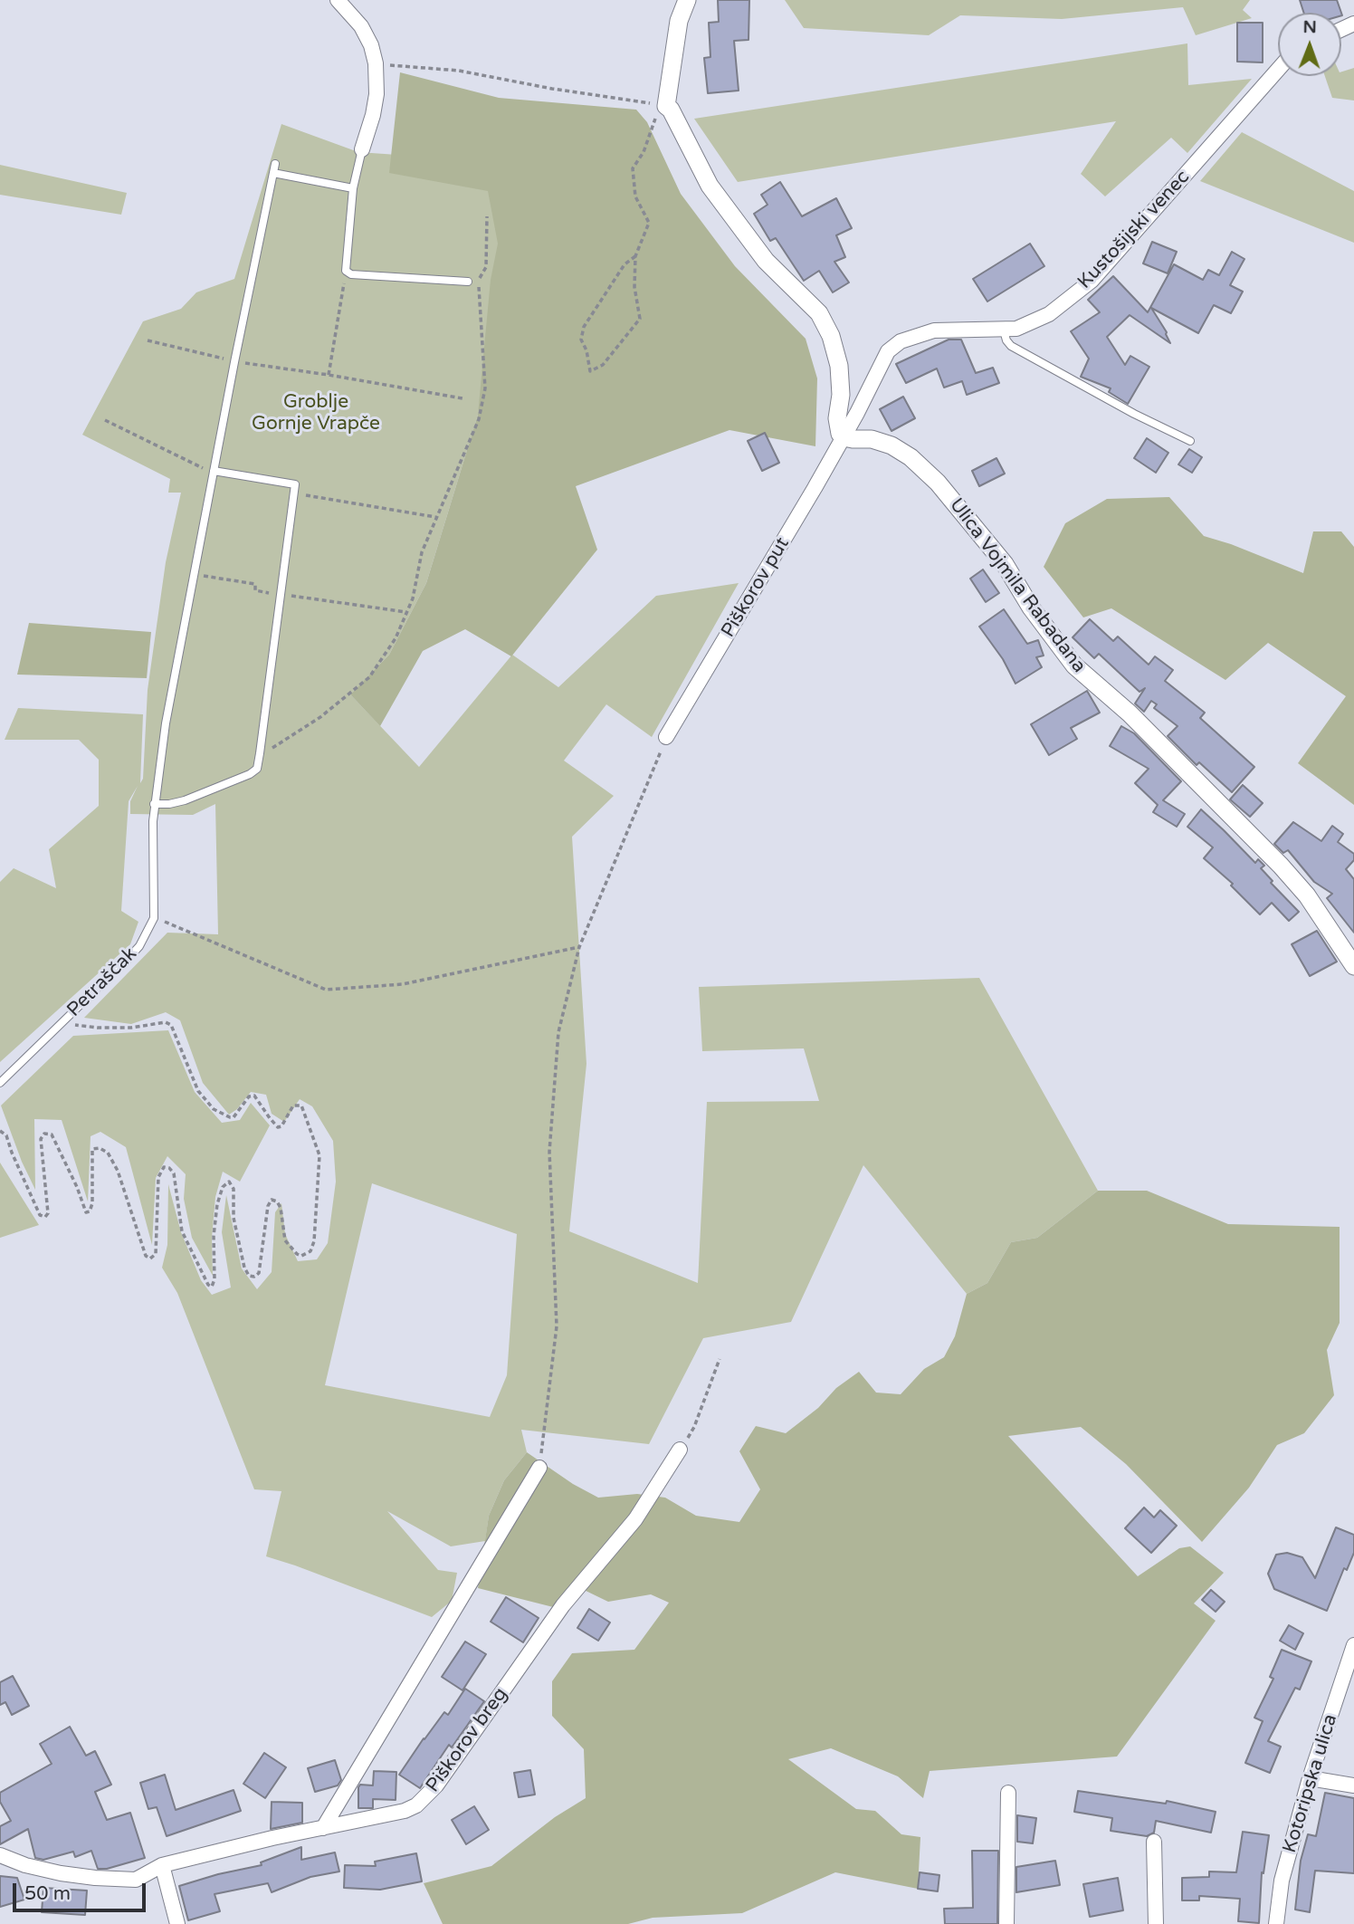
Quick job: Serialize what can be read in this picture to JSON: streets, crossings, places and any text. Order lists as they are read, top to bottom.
{
  "streets": {
    "street": [
      "Kustošijski venec",
      "Ulica Vojmila Rabadana",
      "Piškorov put",
      "Piškorov breg",
      "Kotoripska ulica"
    ],
    "lane": ["Petraščak"]
  },
  "crossings": [
    ["Kustošijski venec", "Ulica Vojmila Rabadana"],
    ["Kustošijski venec", "Piškorov put"],
    ["Ulica Vojmila Rabadana", "Piškorov put"]
  ],
  "parks": ["Groblje Gornje Vrapče"],
  "scale_bar": "50 m",
  "north": "top"
}
